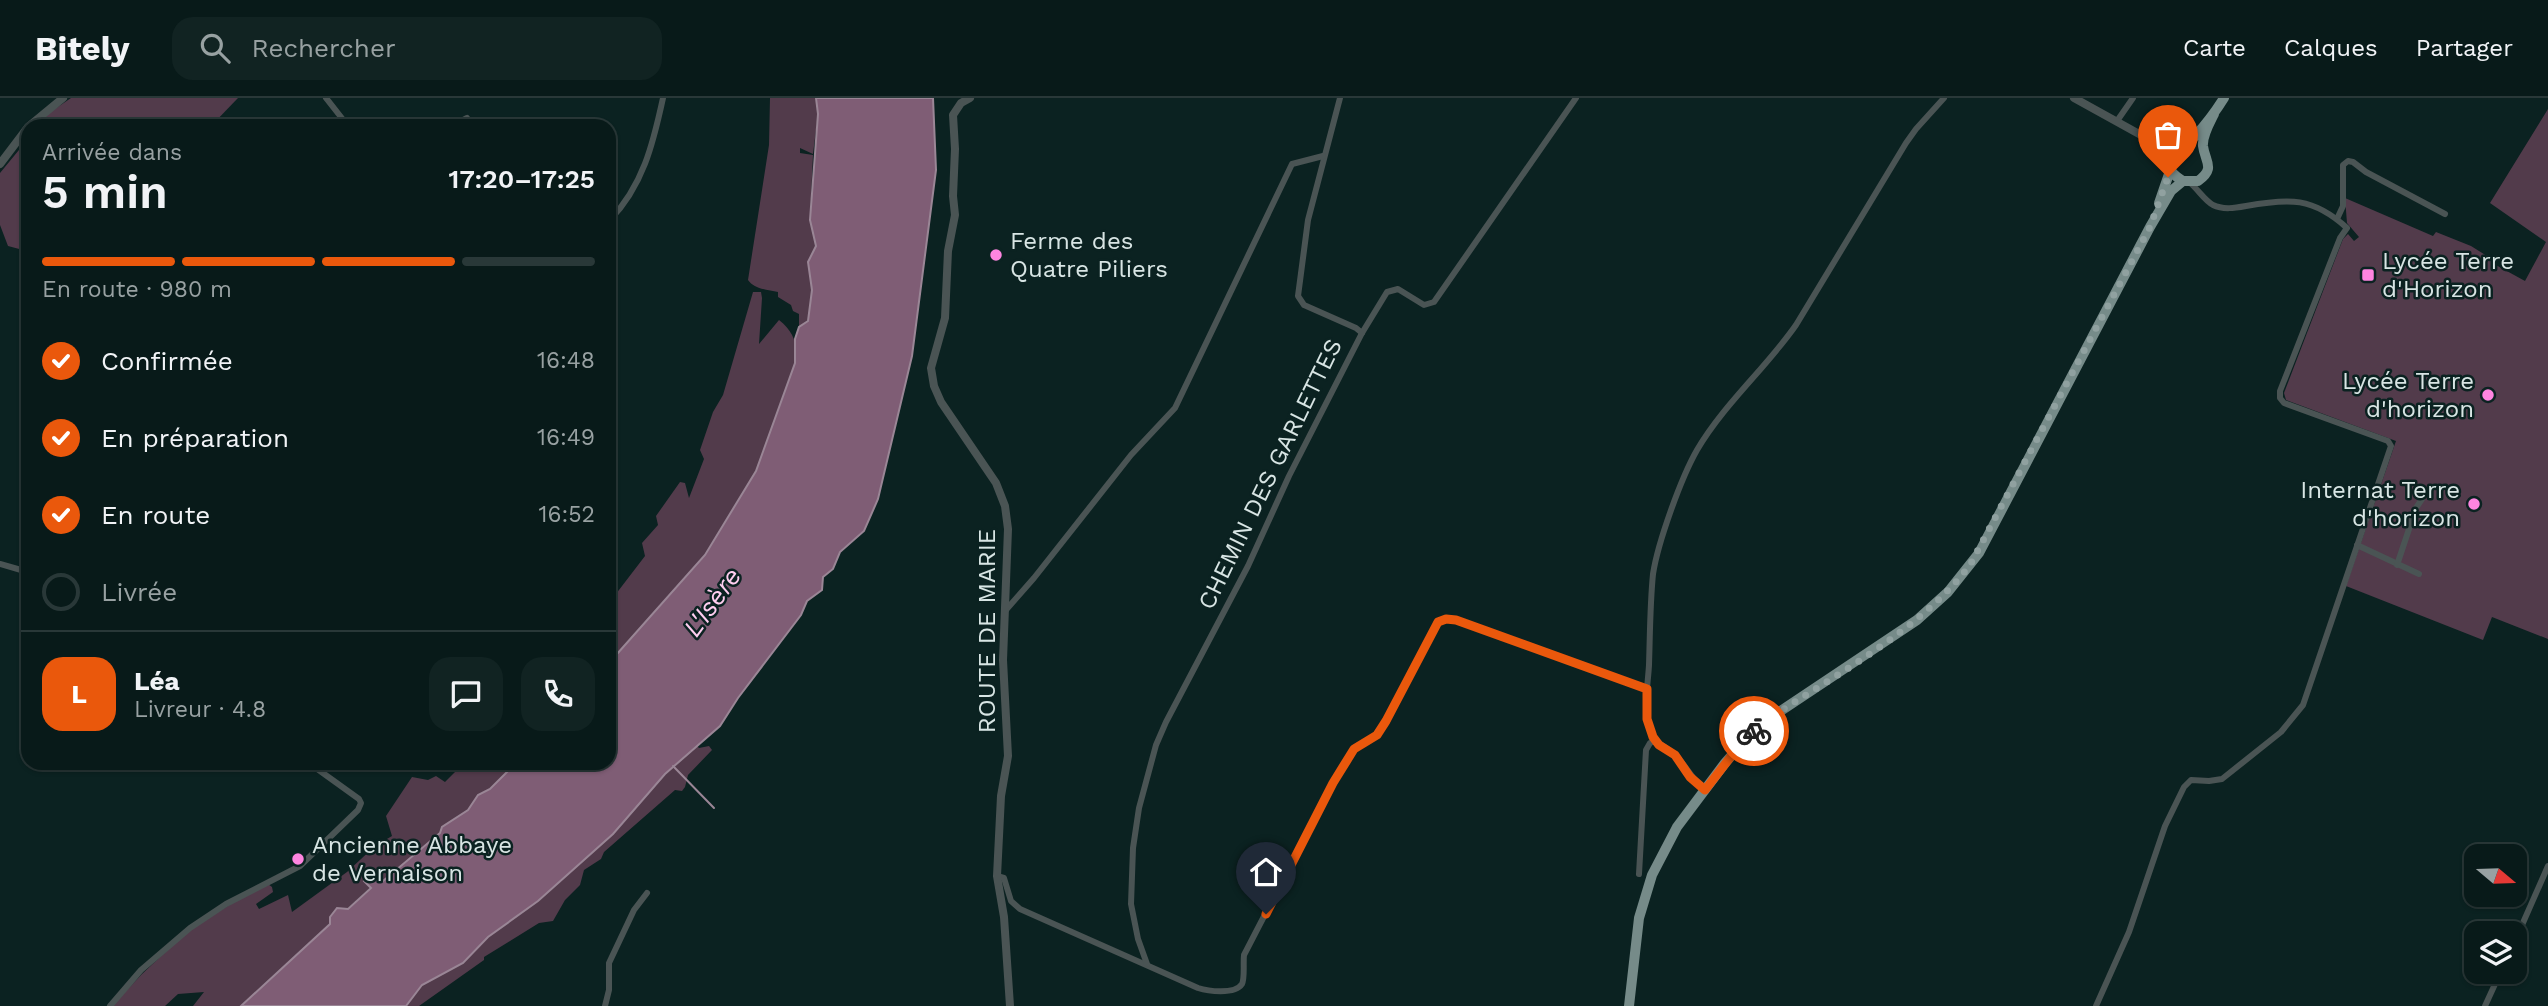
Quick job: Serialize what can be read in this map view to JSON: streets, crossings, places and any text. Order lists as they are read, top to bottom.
{
  "streets": {
    "street": ["CHEMIN DES GARLETTES", "ROUTE DE MARIE"]
  },
  "water": ["L'Isère"],
  "places": {
    "other": [
      "Ferme des Quatre Piliers",
      "Lycée Terre d'horizon",
      "Internat Terre d'horizon",
      "Ancienne Abbaye de Vernaison"
    ],
    "transit": ["Lycée Terre d'Horizon"]
  },
  "north": "right",
  "page": {
    "header": "Bitely",
    "search": "Rechercher",
    "nav": ["Carte", "Calques", "Partager"],
    "heading": ["5 min", "Arrivée dans", "17:20–17:25"],
    "panel": ["Léa", "Livreur · 4.8"],
    "bar": "En route · 980 m",
    "list": [
      ["Confirmée", "16:48"],
      ["En préparation", "16:49"],
      ["En route", "16:52"],
      "Livrée"
    ],
    "round": "L"
  }
}
